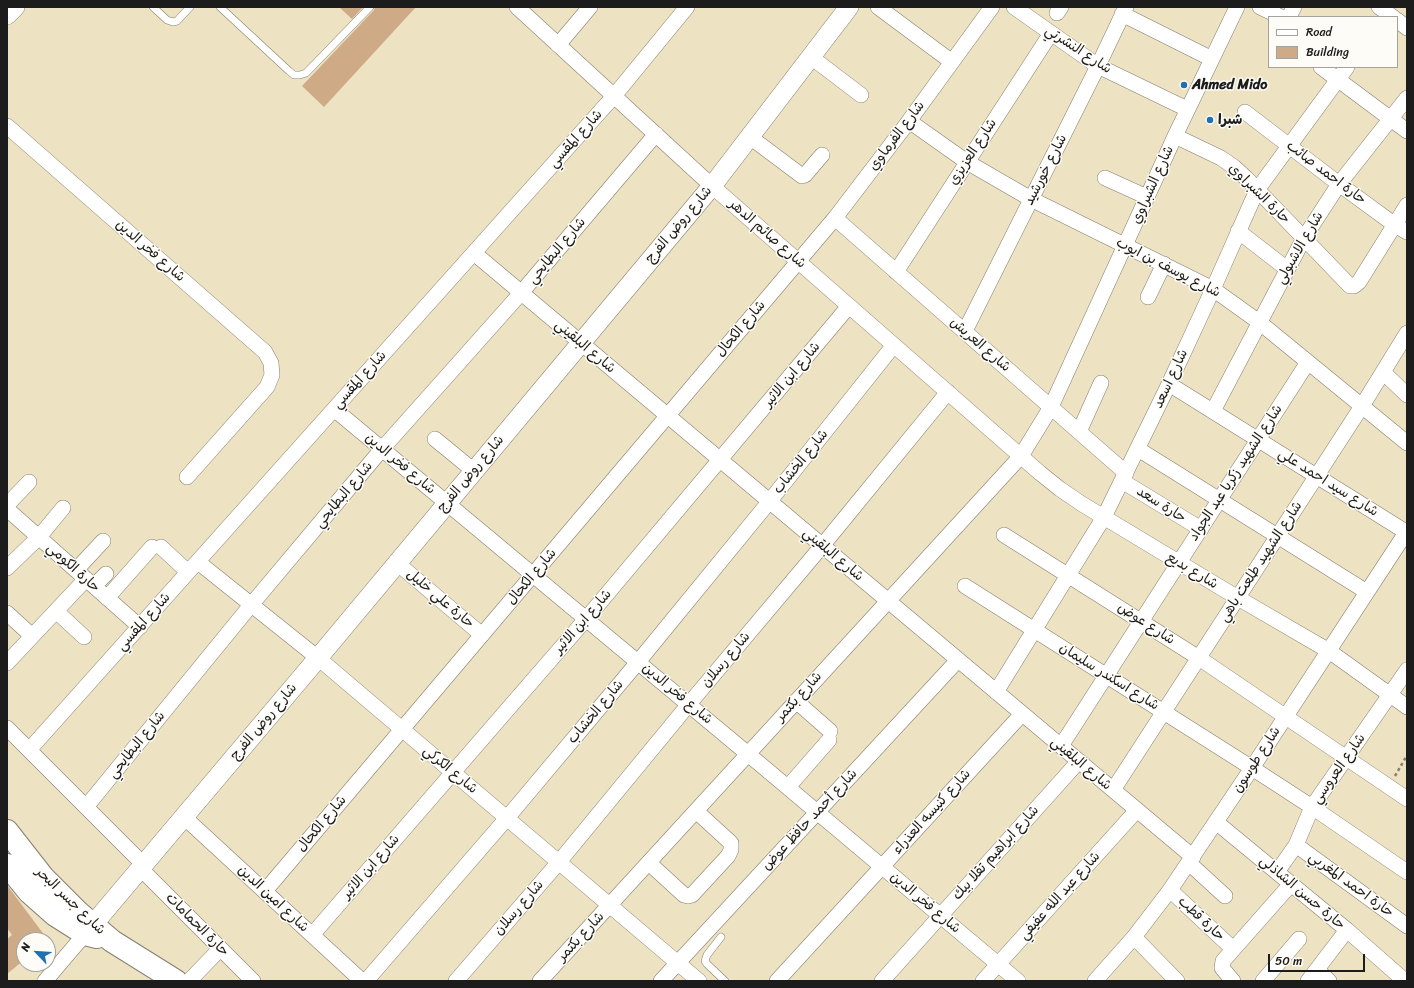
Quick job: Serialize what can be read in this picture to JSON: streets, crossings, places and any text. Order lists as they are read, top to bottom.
{
  "streets": {
    "main road": ["شارع جسر البحر"],
    "street": [
      "شارع النشرتي",
      "شارع الفرماوي",
      "شارع المقسي",
      "شارع العزيزي",
      "شارع خورشيد",
      "حارة احمد صائب",
      "شارع الشبراوي",
      "حارة الشبراوي",
      "شارع روض الفرج",
      "شارع صائم الدهر",
      "شارع الاشبولي",
      "شارع فخر الدين",
      "شارع البطايحي",
      "شارع يوسف بن ايوب",
      "شارع الكحال",
      "شارع العريش",
      "شارع البلقيني",
      "شارع ابن الاثير",
      "شارع اسعد",
      "شارع الخشاب",
      "شارع الشهيد زكريا عبد الجواد",
      "شارع سيد احمد علي",
      "حارة سعد",
      "شارع الشهيد طلعت باهي",
      "حارة الكومي",
      "شارع بديع",
      "حارة علي خليل",
      "شارع عوض",
      "شارع رسلان",
      "شارع اسكندر سليمان",
      "شارع بكتمر",
      "شارع طوسون",
      "شارع العروسي",
      "شارع الكركي",
      "شارع كنيسه العذراء",
      "شارع أحمد حافظ عوض",
      "شارع ابراهيم تقلا بيك",
      "حارة احمد المغربي",
      "حارة حسن الشاذلي",
      "شارع عبد الله عفيفي",
      "شارع امين الدين",
      "حارة قطب",
      "حارة الحمامات"
    ]
  },
  "crossings": [
    ["شارع النشرتي", "شارع العزيزي"],
    ["شارع النشرتي", "شارع خورشيد"],
    ["شارع النشرتي", "شارع الشبراوي"],
    ["شارع الفرماوي", "شارع صائم الدهر"],
    ["شارع الفرماوي", "شارع يوسف بن ايوب"],
    ["شارع الفرماوي", "شارع الكحال"],
    ["شارع الفرماوي", "شارع العريش"],
    ["شارع المقسي", "شارع صائم الدهر"],
    ["شارع المقسي", "شارع فخر الدين"],
    ["شارع المقسي", "شارع البلقيني"],
    ["شارع المقسي", "حارة الكومي"],
    ["شارع المقسي", "شارع الكركي"],
    ["شارع المقسي", "حارة الحمامات"],
    ["شارع العزيزي", "شارع يوسف بن ايوب"],
    ["شارع العزيزي", "شارع العريش"],
    ["شارع خورشيد", "شارع يوسف بن ايوب"],
    ["شارع خورشيد", "شارع العريش"],
    ["حارة احمد صائب", "حارة الشبراوي"],
    ["حارة احمد صائب", "شارع الاشبولي"],
    ["حارة احمد صائب", "شارع اسعد"],
    ["شارع الشبراوي", "حارة الشبراوي"],
    ["شارع الشبراوي", "شارع يوسف بن ايوب"],
    ["شارع الشبراوي", "شارع العريش"],
    ["شارع الشبراوي", "شارع بكتمر"],
    ["حارة الشبراوي", "شارع الاشبولي"],
    ["حارة الشبراوي", "شارع اسعد"],
    ["شارع روض الفرج", "شارع صائم الدهر"],
    ["شارع روض الفرج", "شارع فخر الدين"],
    ["شارع روض الفرج", "شارع البلقيني"],
    ["شارع روض الفرج", "حارة علي خليل"],
    ["شارع روض الفرج", "شارع الكركي"],
    ["شارع روض الفرج", "شارع امين الدين"],
    ["شارع روض الفرج", "شارع جسر البحر"],
    ["شارع روض الفرج", "حارة الحمامات"],
    ["شارع صائم الدهر", "شارع البطايحي"],
    ["شارع صائم الدهر", "شارع الكحال"],
    ["شارع صائم الدهر", "شارع ابن الاثير"],
    ["شارع صائم الدهر", "شارع الخشاب"],
    ["شارع صائم الدهر", "شارع بديع"],
    ["شارع صائم الدهر", "شارع رسلان"],
    ["شارع صائم الدهر", "شارع بكتمر"],
    ["شارع الاشبولي", "شارع يوسف بن ايوب"],
    ["شارع الاشبولي", "شارع سيد احمد علي"],
    ["شارع فخر الدين", "شارع البطايحي"],
    ["شارع فخر الدين", "شارع الكحال"],
    ["شارع فخر الدين", "شارع ابن الاثير"],
    ["شارع فخر الدين", "شارع الخشاب"],
    ["شارع فخر الدين", "شارع رسلان"],
    ["شارع فخر الدين", "شارع بكتمر"],
    ["شارع فخر الدين", "شارع كنيسه العذراء"],
    ["شارع فخر الدين", "شارع أحمد حافظ عوض"],
    ["شارع فخر الدين", "شارع ابراهيم تقلا بيك"],
    ["شارع فخر الدين", "شارع عبد الله عفيفي"],
    ["شارع البطايحي", "شارع البلقيني"],
    ["شارع البطايحي", "شارع الكركي"],
    ["شارع البطايحي", "حارة الحمامات"],
    ["شارع يوسف بن ايوب", "شارع اسعد"],
    ["شارع يوسف بن ايوب", "شارع الشهيد زكريا عبد الجواد"],
    ["شارع يوسف بن ايوب", "شارع الشهيد طلعت باهي"],
    ["شارع الكحال", "شارع البلقيني"],
    ["شارع الكحال", "حارة علي خليل"],
    ["شارع الكحال", "شارع الكركي"],
    ["شارع الكحال", "شارع امين الدين"],
    ["شارع العريش", "شارع اسعد"],
    ["شارع العريش", "حارة سعد"],
    ["شارع العريش", "شارع بكتمر"],
    ["شارع البلقيني", "شارع ابن الاثير"],
    ["شارع البلقيني", "شارع اسعد"],
    ["شارع البلقيني", "شارع الخشاب"],
    ["شارع البلقيني", "شارع الشهيد زكريا عبد الجواد"],
    ["شارع البلقيني", "شارع الشهيد طلعت باهي"],
    ["شارع البلقيني", "شارع رسلان"],
    ["شارع البلقيني", "شارع بكتمر"],
    ["شارع البلقيني", "شارع طوسون"],
    ["شارع البلقيني", "شارع كنيسه العذراء"],
    ["شارع البلقيني", "شارع أحمد حافظ عوض"],
    ["شارع البلقيني", "شارع ابراهيم تقلا بيك"],
    ["شارع البلقيني", "شارع عبد الله عفيفي"],
    ["شارع ابن الاثير", "شارع الكركي"],
    ["شارع ابن الاثير", "شارع امين الدين"],
    ["شارع اسعد", "شارع سيد احمد علي"],
    ["شارع اسعد", "حارة سعد"],
    ["شارع اسعد", "شارع بديع"],
    ["شارع اسعد", "شارع عوض"],
    ["شارع اسعد", "شارع اسكندر سليمان"],
    ["شارع الخشاب", "شارع الكركي"],
    ["شارع الشهيد زكريا عبد الجواد", "شارع سيد احمد علي"],
    ["شارع الشهيد زكريا عبد الجواد", "حارة سعد"],
    ["شارع الشهيد زكريا عبد الجواد", "شارع بديع"],
    ["شارع الشهيد زكريا عبد الجواد", "شارع عوض"],
    ["شارع الشهيد زكريا عبد الجواد", "شارع اسكندر سليمان"],
    ["شارع سيد احمد علي", "شارع الشهيد طلعت باهي"],
    ["شارع سيد احمد علي", "شارع طوسون"],
    ["شارع الشهيد طلعت باهي", "شارع بديع"],
    ["شارع الشهيد طلعت باهي", "شارع عوض"],
    ["شارع الشهيد طلعت باهي", "شارع اسكندر سليمان"],
    ["حارة الكومي", "شارع الكركي"],
    ["شارع بديع", "شارع بكتمر"],
    ["شارع بديع", "شارع طوسون"],
    ["شارع بديع", "شارع العروسي"],
    ["شارع عوض", "شارع طوسون"],
    ["شارع عوض", "شارع العروسي"],
    ["شارع رسلان", "شارع الكركي"],
    ["شارع اسكندر سليمان", "شارع طوسون"],
    ["شارع اسكندر سليمان", "شارع العروسي"],
    ["شارع بكتمر", "شارع الكركي"],
    ["شارع طوسون", "حارة حسن الشاذلي"],
    ["شارع طوسون", "حارة قطب"],
    ["شارع العروسي", "حارة احمد المغربي"],
    ["شارع العروسي", "حارة حسن الشاذلي"],
    ["شارع الكركي", "شارع أحمد حافظ عوض"]
  ],
  "places": ["Ahmed Mido", "شبرا"],
  "legend": ["Road", "Building"],
  "scale_bar": "50 m",
  "north": "top left"
}
